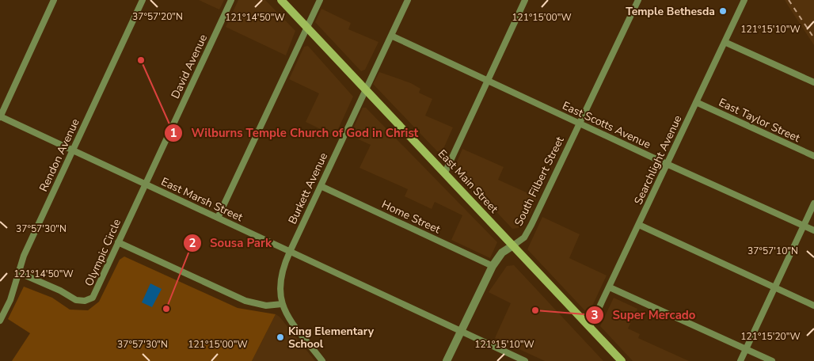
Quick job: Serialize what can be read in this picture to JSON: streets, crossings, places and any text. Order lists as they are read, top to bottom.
{
  "streets": {
    "main road": ["East Main Street"],
    "street": [
      "David Avenue",
      "East Taylor Street",
      "East Scotts Avenue",
      "Rendon Avenue",
      "Searchlight Avenue",
      "South Filbert Street",
      "Burkett Avenue",
      "East Marsh Street",
      "Home Street",
      "Olympic Circle"
    ]
  },
  "crossings": [
    ["David Avenue", "East Marsh Street"],
    ["David Avenue", "Olympic Circle"],
    ["East Taylor Street", "Searchlight Avenue"],
    ["East Scotts Avenue", "Searchlight Avenue"],
    ["East Scotts Avenue", "South Filbert Street"],
    ["East Scotts Avenue", "Burkett Avenue"],
    ["Rendon Avenue", "East Marsh Street"],
    ["Rendon Avenue", "Olympic Circle"],
    ["Searchlight Avenue", "East Main Street"],
    ["East Main Street", "South Filbert Street"],
    ["East Main Street", "Burkett Avenue"],
    ["South Filbert Street", "East Marsh Street"],
    ["South Filbert Street", "Home Street"],
    ["Burkett Avenue", "East Marsh Street"],
    ["Burkett Avenue", "Home Street"],
    ["East Marsh Street", "Olympic Circle"]
  ],
  "places": [
    "Temple Bethesda",
    "Wilburns Temple Church of God in Christ",
    "Sousa Park",
    "Super Mercado",
    "King Elementary School"
  ],
  "coordinates": [
    "37°57'20\"N",
    "121°14'50\"W",
    "121°15'00\"W",
    "121°15'10\"W",
    "37°57'30\"N",
    "37°57'10\"N",
    "121°15'20\"W"
  ]
}
